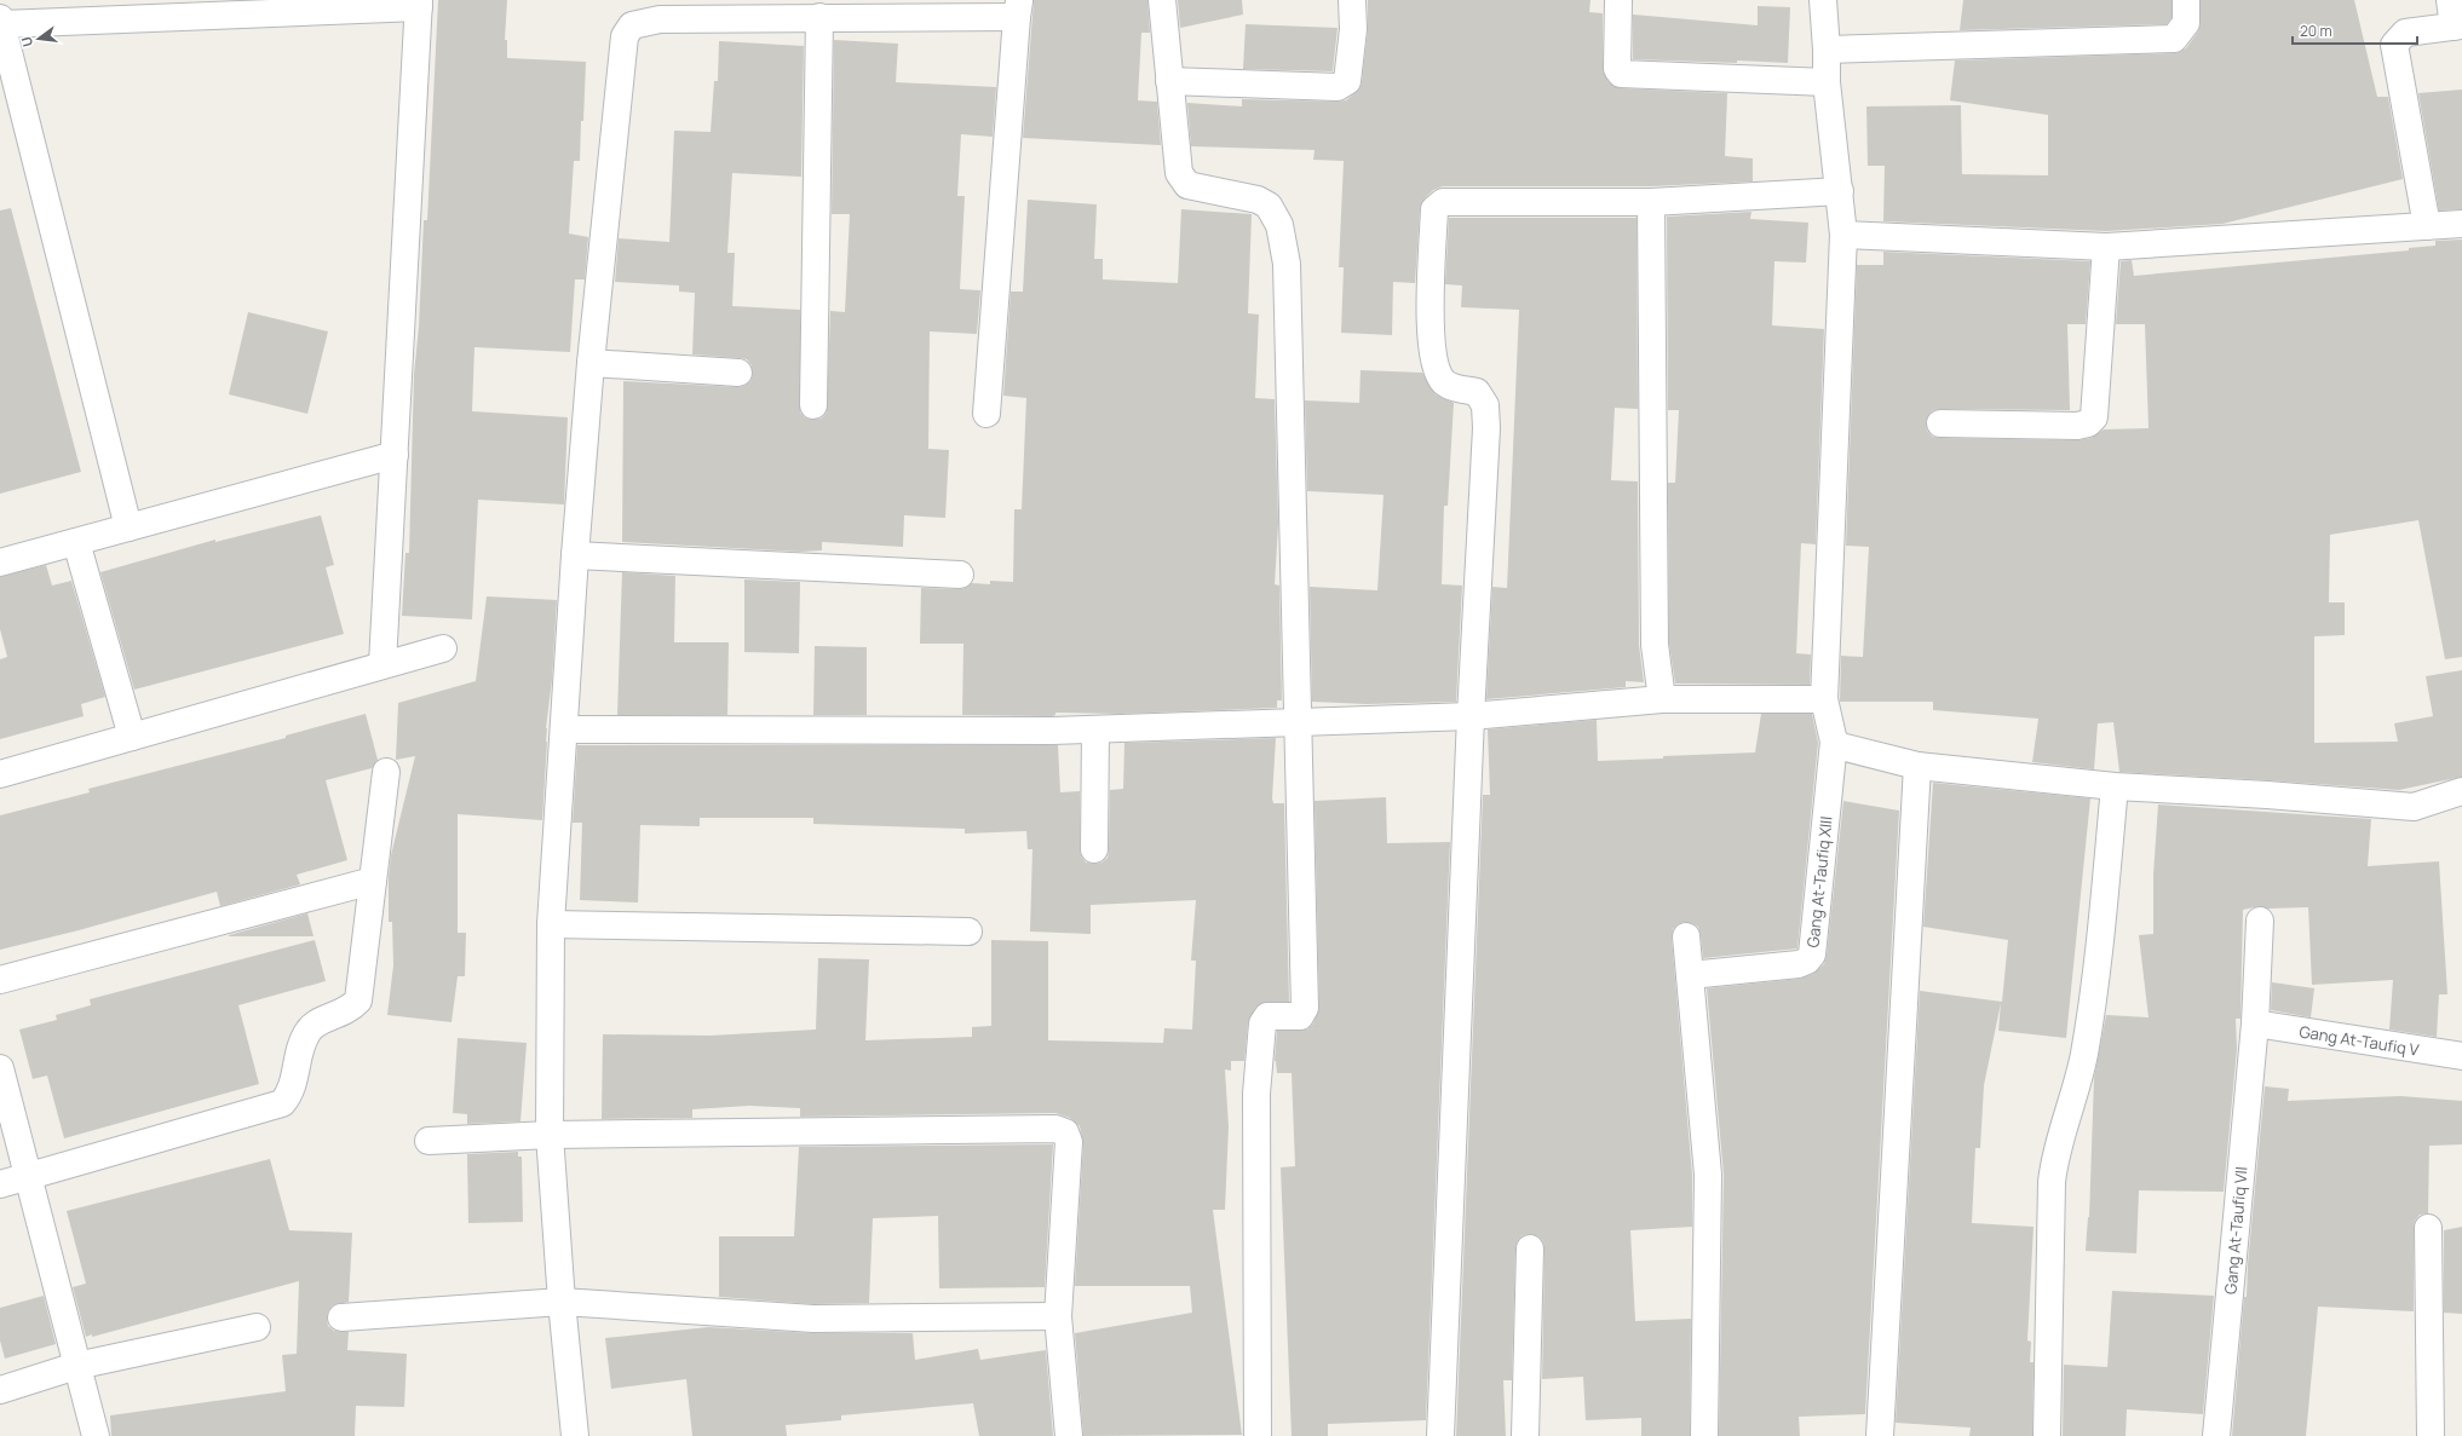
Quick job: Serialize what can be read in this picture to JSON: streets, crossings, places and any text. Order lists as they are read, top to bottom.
{
  "streets": {
    "street": ["Gang At-Taufiq XIII", "Gang At-Taufiq V", "Gang At-Taufiq VII"]
  },
  "crossings": [
    ["Gang At-Taufiq V", "Gang At-Taufiq VII"]
  ],
  "scale_bar": "20 m",
  "north": "left"
}
